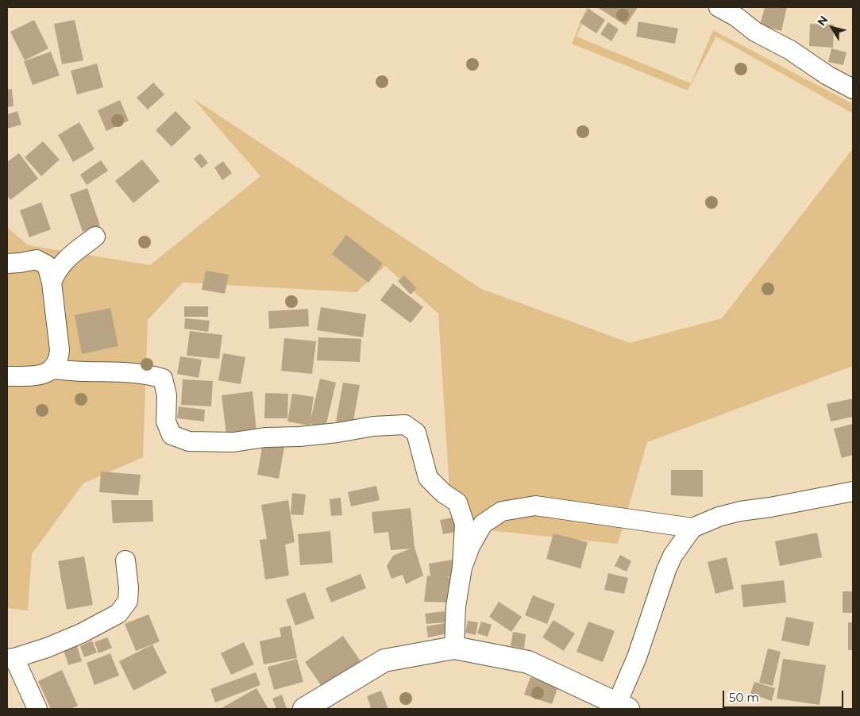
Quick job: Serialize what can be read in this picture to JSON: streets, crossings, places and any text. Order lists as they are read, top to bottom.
{
  "scale_bar": "50 m",
  "north": "top left"
}
